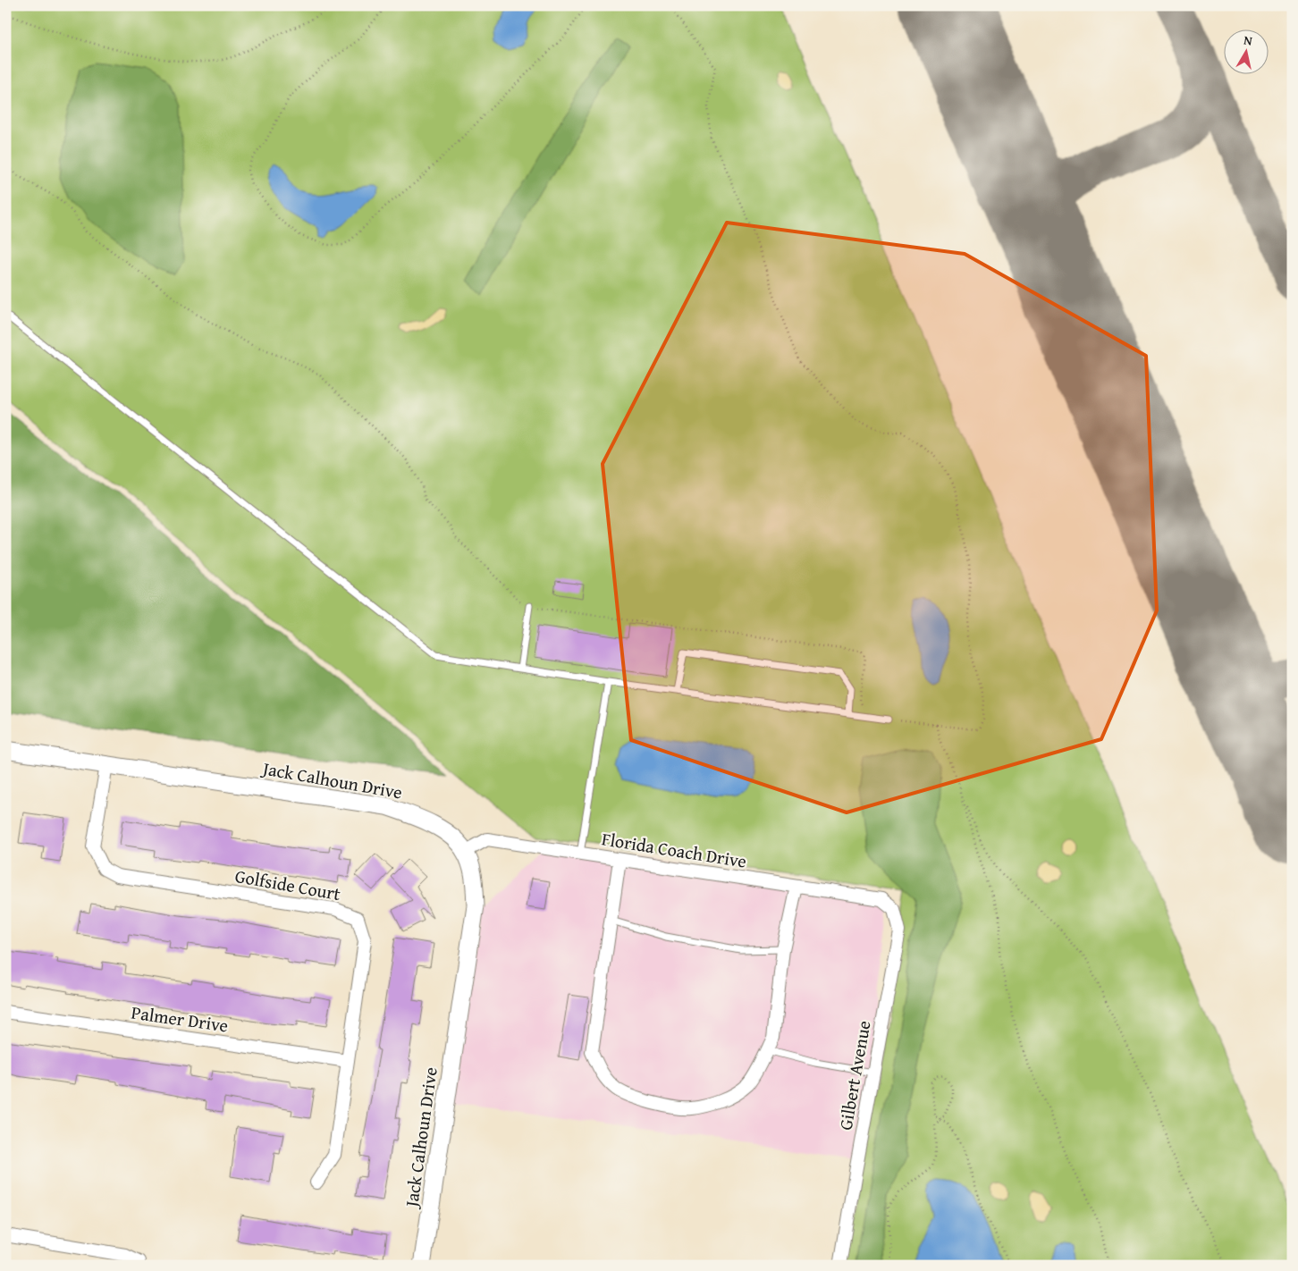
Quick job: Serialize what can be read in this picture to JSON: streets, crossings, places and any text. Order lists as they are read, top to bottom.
{
  "streets": {
    "street": [
      "Jack Calhoun Drive",
      "Florida Coach Drive",
      "Golfside Court",
      "Palmer Drive",
      "Gilbert Avenue"
    ]
  },
  "crossings": [
    ["Jack Calhoun Drive", "Florida Coach Drive"],
    ["Jack Calhoun Drive", "Golfside Court"],
    ["Florida Coach Drive", "Gilbert Avenue"],
    ["Golfside Court", "Palmer Drive"]
  ],
  "north": "top"
}
